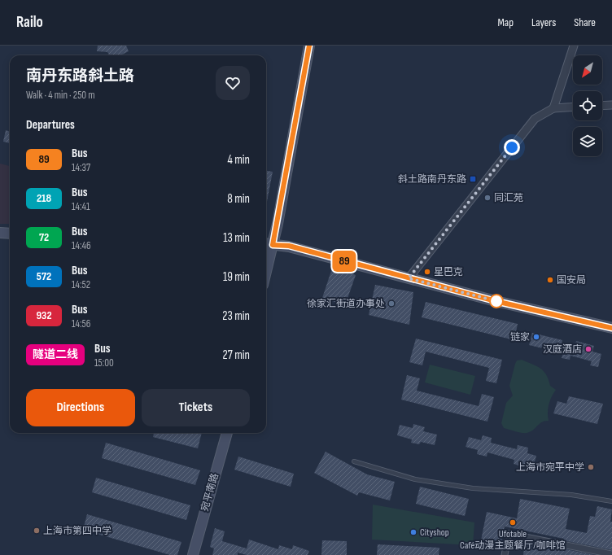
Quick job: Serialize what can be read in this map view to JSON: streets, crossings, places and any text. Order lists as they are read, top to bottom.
{
  "streets": {
    "main road": ["宛平南路"]
  },
  "places": {
    "transit": ["斜土路南丹东路"],
    "other": [
      "同汇苑",
      "星巴克",
      "国安局",
      "徐家汇街道办事处",
      "链家",
      "汉庭酒店",
      "上海市宛平中学",
      "Ufotable Café动漫主题餐厅/咖啡馆",
      "上海市第四中学",
      "Cityshop"
    ]
  },
  "lines": ["bus line 89"],
  "north": "bottom left",
  "page": {
    "header": "Railo",
    "nav": ["Map", "Layers", "Share"],
    "on_map": "89",
    "heading": [
      ["南丹东路斜土路", "Walk · 4 min · 250 m"],
      "Departures"
    ],
    "list": [
      {
        "mark": "89",
        "name": "Bus",
        "note": "14:37",
        "value": "4 min"
      },
      {
        "mark": "218",
        "name": "Bus",
        "note": "14:41",
        "value": "8 min"
      },
      {
        "mark": "72",
        "name": "Bus",
        "note": "14:46",
        "value": "13 min"
      },
      {
        "mark": "572",
        "name": "Bus",
        "note": "14:52",
        "value": "19 min"
      },
      {
        "mark": "932",
        "name": "Bus",
        "note": "14:56",
        "value": "23 min"
      },
      {
        "mark": "隧道二线",
        "name": "Bus",
        "note": "15:00",
        "value": "27 min"
      }
    ],
    "buttons": ["Directions", "Tickets"]
  }
}
